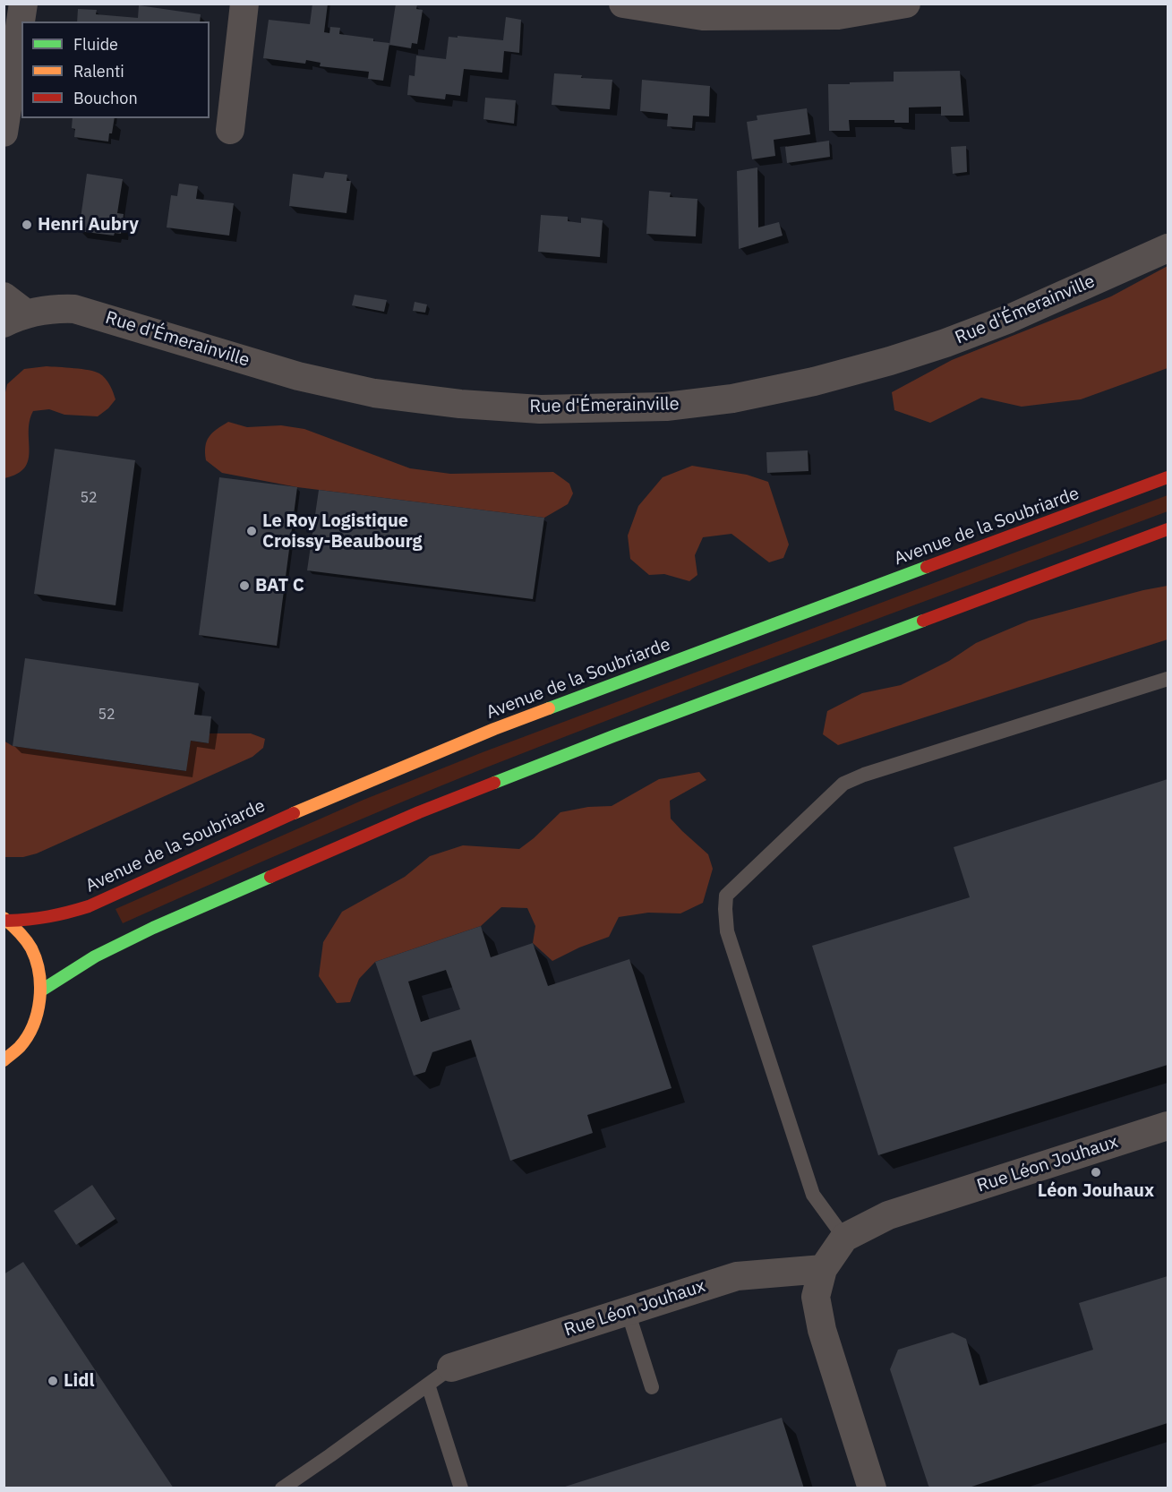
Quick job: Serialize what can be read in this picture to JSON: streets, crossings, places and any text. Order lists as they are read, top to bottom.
{
  "streets": {
    "street": ["Rue d'Émerainville", "Avenue de la Soubriarde", "Rue Léon Jouhaux"]
  },
  "places": [
    "Henri Aubry",
    "Le Roy Logistique Croissy-Beaubourg",
    "BAT C",
    "Léon Jouhaux",
    "Lidl"
  ],
  "house_numbers": ["52", "52"],
  "legend": ["Fluide", "Ralenti", "Bouchon"]
}
